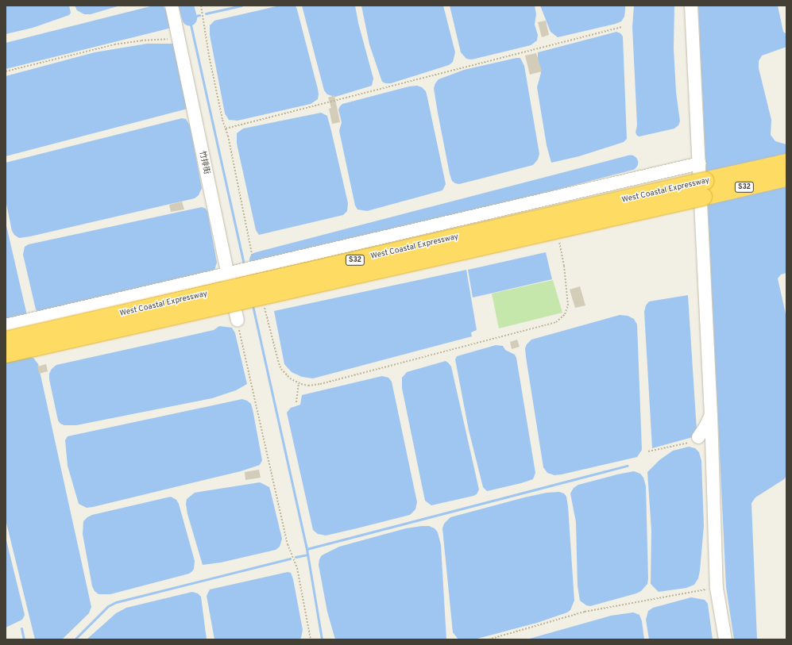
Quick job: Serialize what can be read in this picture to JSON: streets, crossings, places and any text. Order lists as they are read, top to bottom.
{
  "streets": {
    "highway": ["S32", "West Coastal Expressway"],
    "street": ["竹排街"]
  }
}
